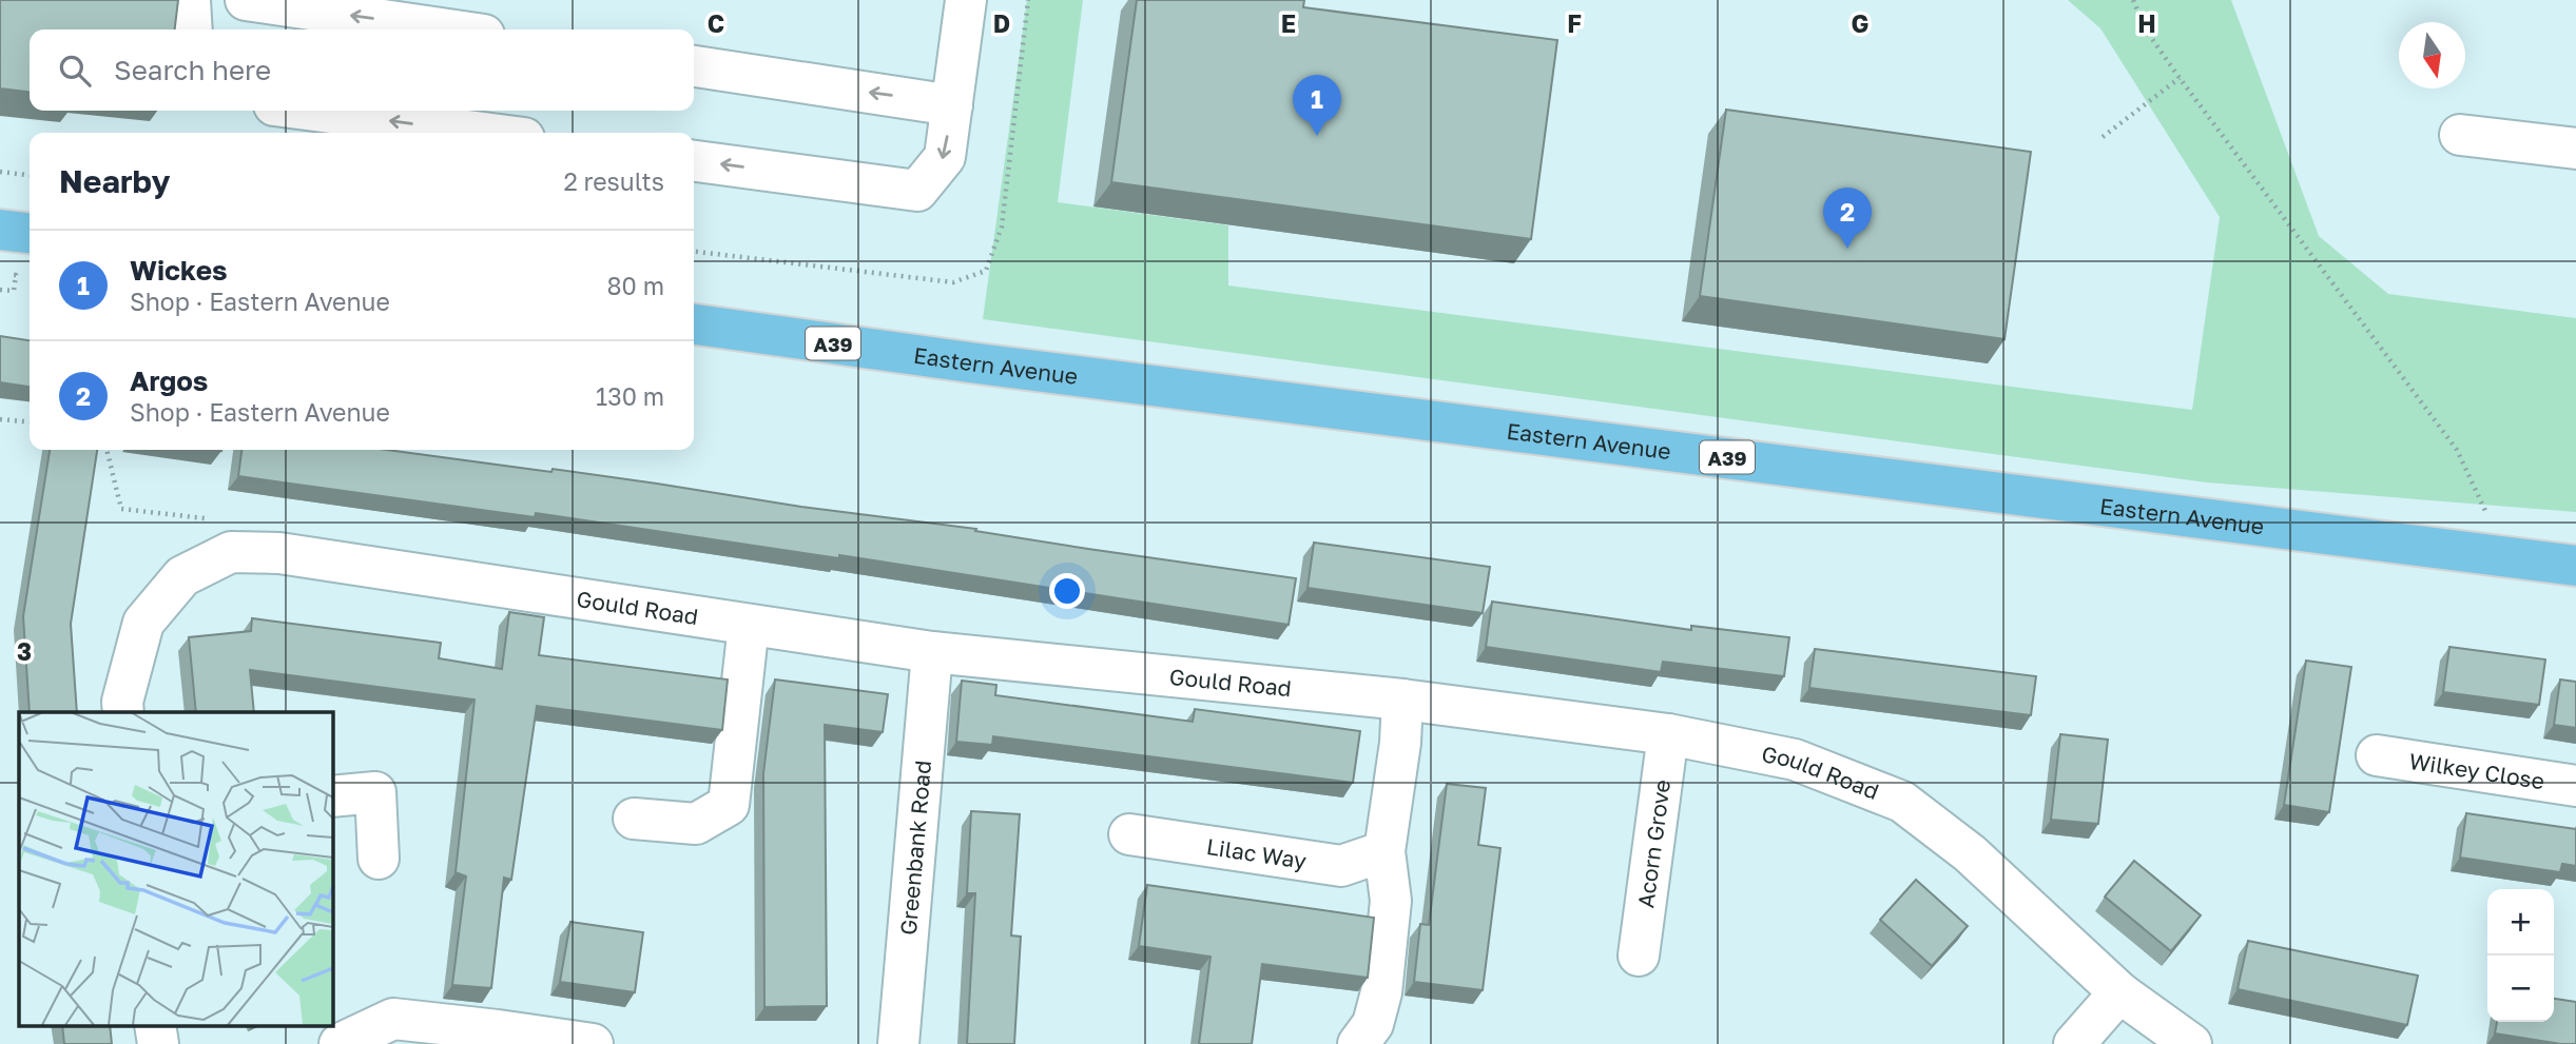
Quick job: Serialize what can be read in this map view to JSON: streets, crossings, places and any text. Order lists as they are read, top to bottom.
{
  "streets": {
    "main road": ["A39", "Eastern Avenue"],
    "street": [
      "Gould Road",
      "Wilkey Close",
      "Acorn Grove",
      "Greenbank Road",
      "Lilac Way"
    ]
  },
  "crossings": [
    ["Gould Road", "Acorn Grove"],
    ["Gould Road", "Greenbank Road"]
  ],
  "north": "bottom",
  "page": {
    "search": "Search here",
    "pins": ["1", "2"],
    "heading": ["Nearby", "2 results"],
    "list": [
      {
        "mark": "1",
        "name": "Wickes",
        "note": "Shop · Eastern Avenue",
        "value": "80 m"
      },
      {
        "mark": "2",
        "name": "Argos",
        "note": "Shop · Eastern Avenue",
        "value": "130 m"
      }
    ],
    "map_buttons": ["+", "−"]
  },
  "grid": {
    "columns": [
      "C",
      "D",
      "E",
      "F",
      "G",
      "H"
    ],
    "rows": ["3"]
  }
}
